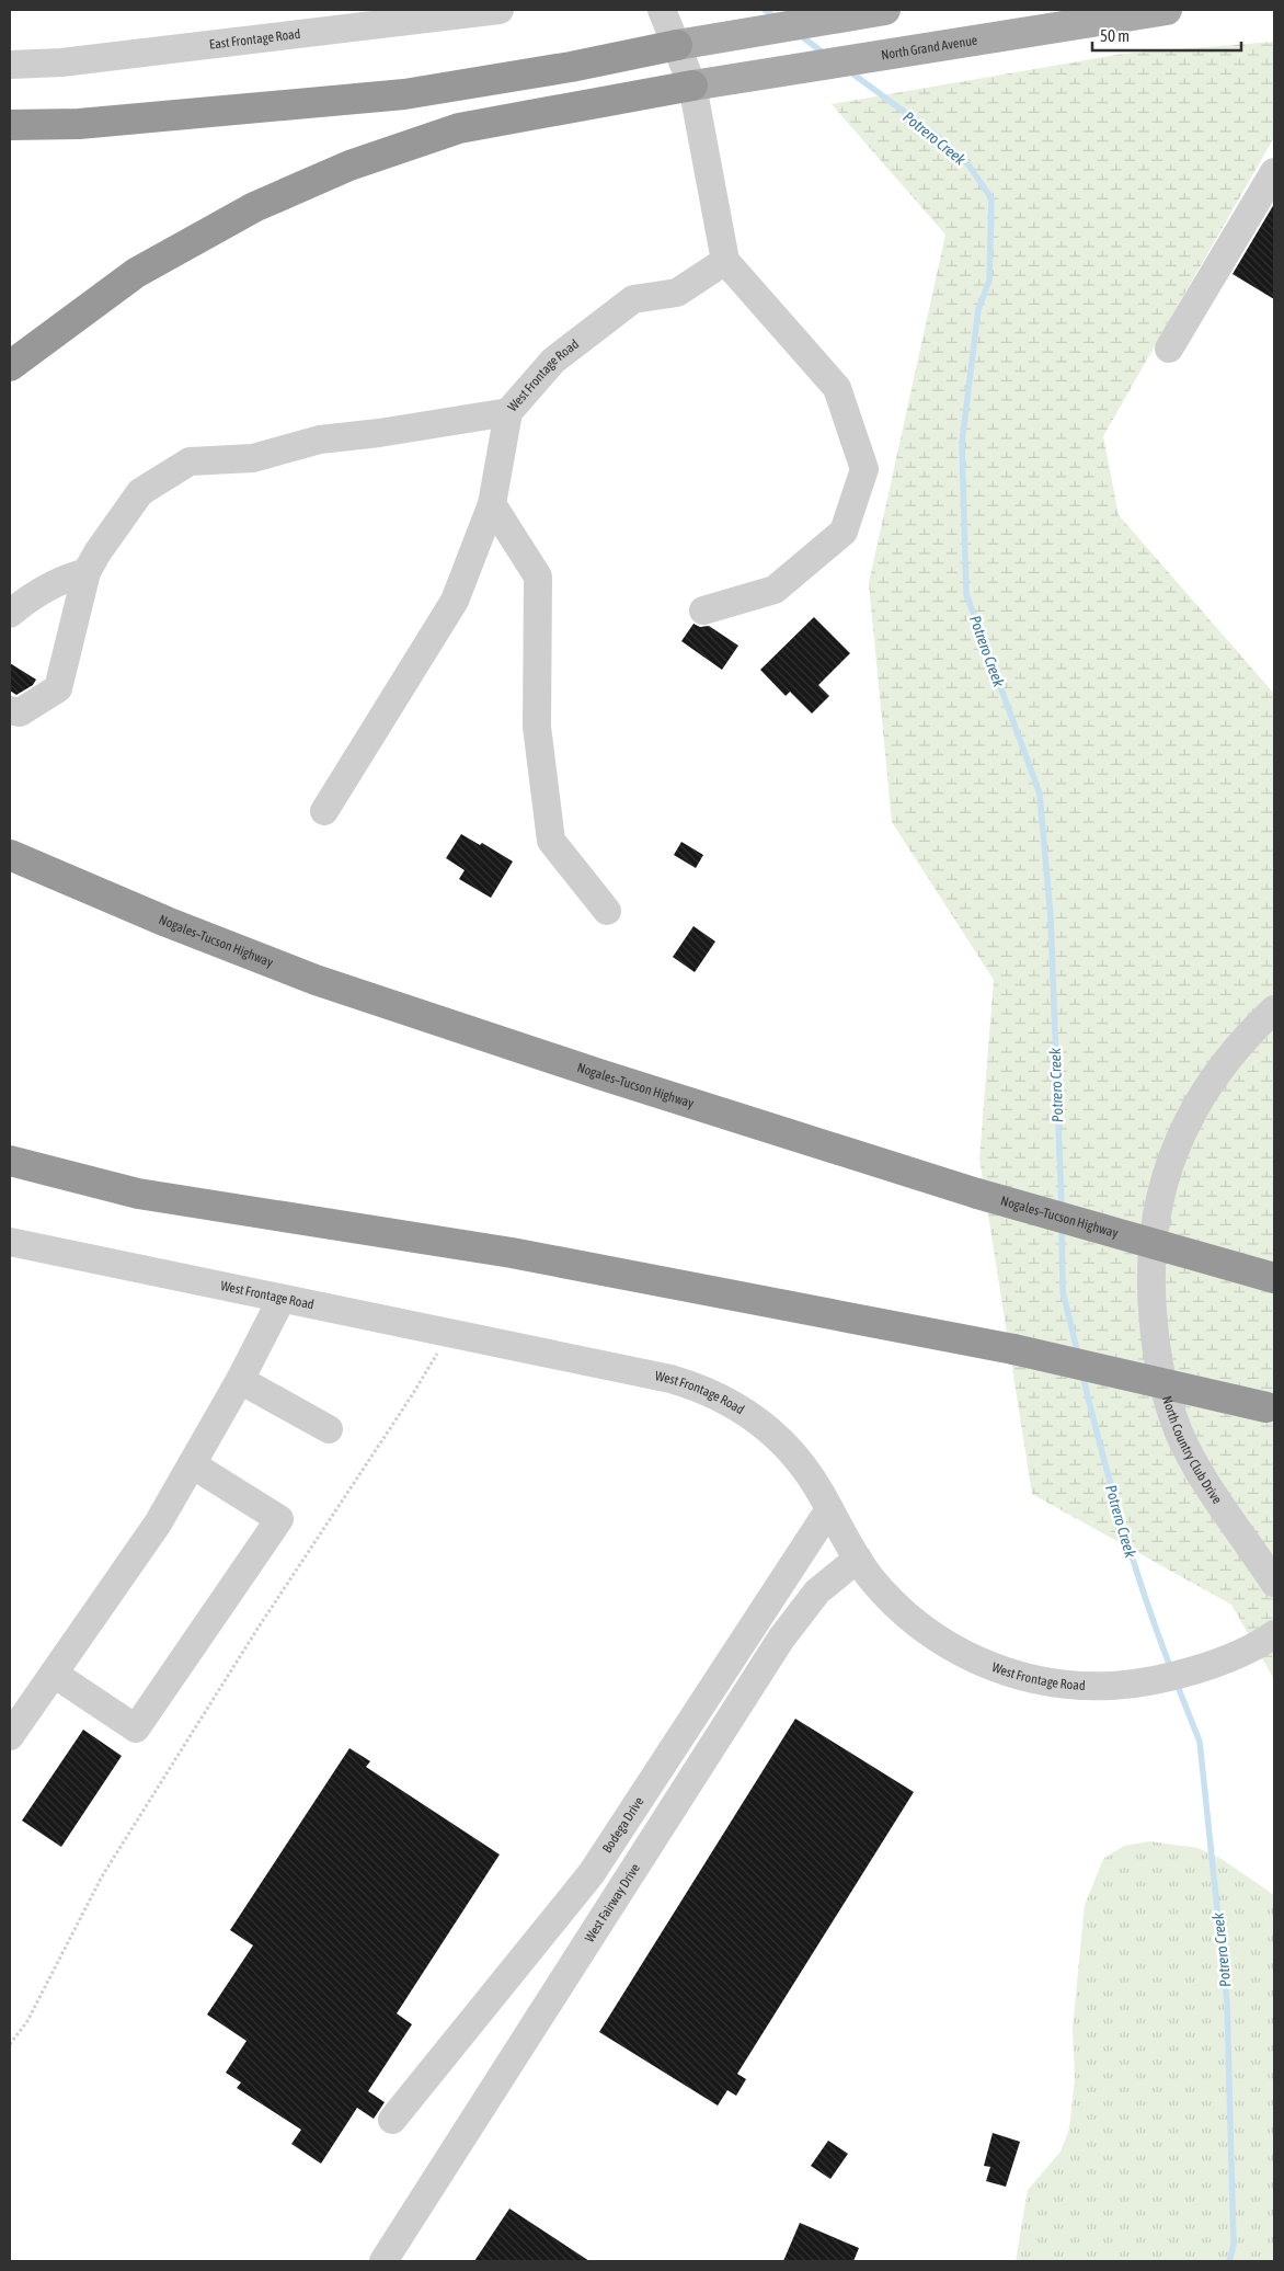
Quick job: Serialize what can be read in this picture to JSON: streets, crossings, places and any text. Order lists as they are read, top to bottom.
{
  "streets": {
    "highway": ["Nogales–Tucson Highway"],
    "main road": ["North Grand Avenue"],
    "street": [
      "East Frontage Road",
      "West Frontage Road",
      "North Country Club Drive",
      "Bodega Drive",
      "West Fairway Drive"
    ]
  },
  "crossings": [
    ["West Frontage Road", "Bodega Drive"],
    ["West Frontage Road", "West Fairway Drive"]
  ],
  "water": ["Potrero Creek"],
  "scale_bar": "50 m"
}
